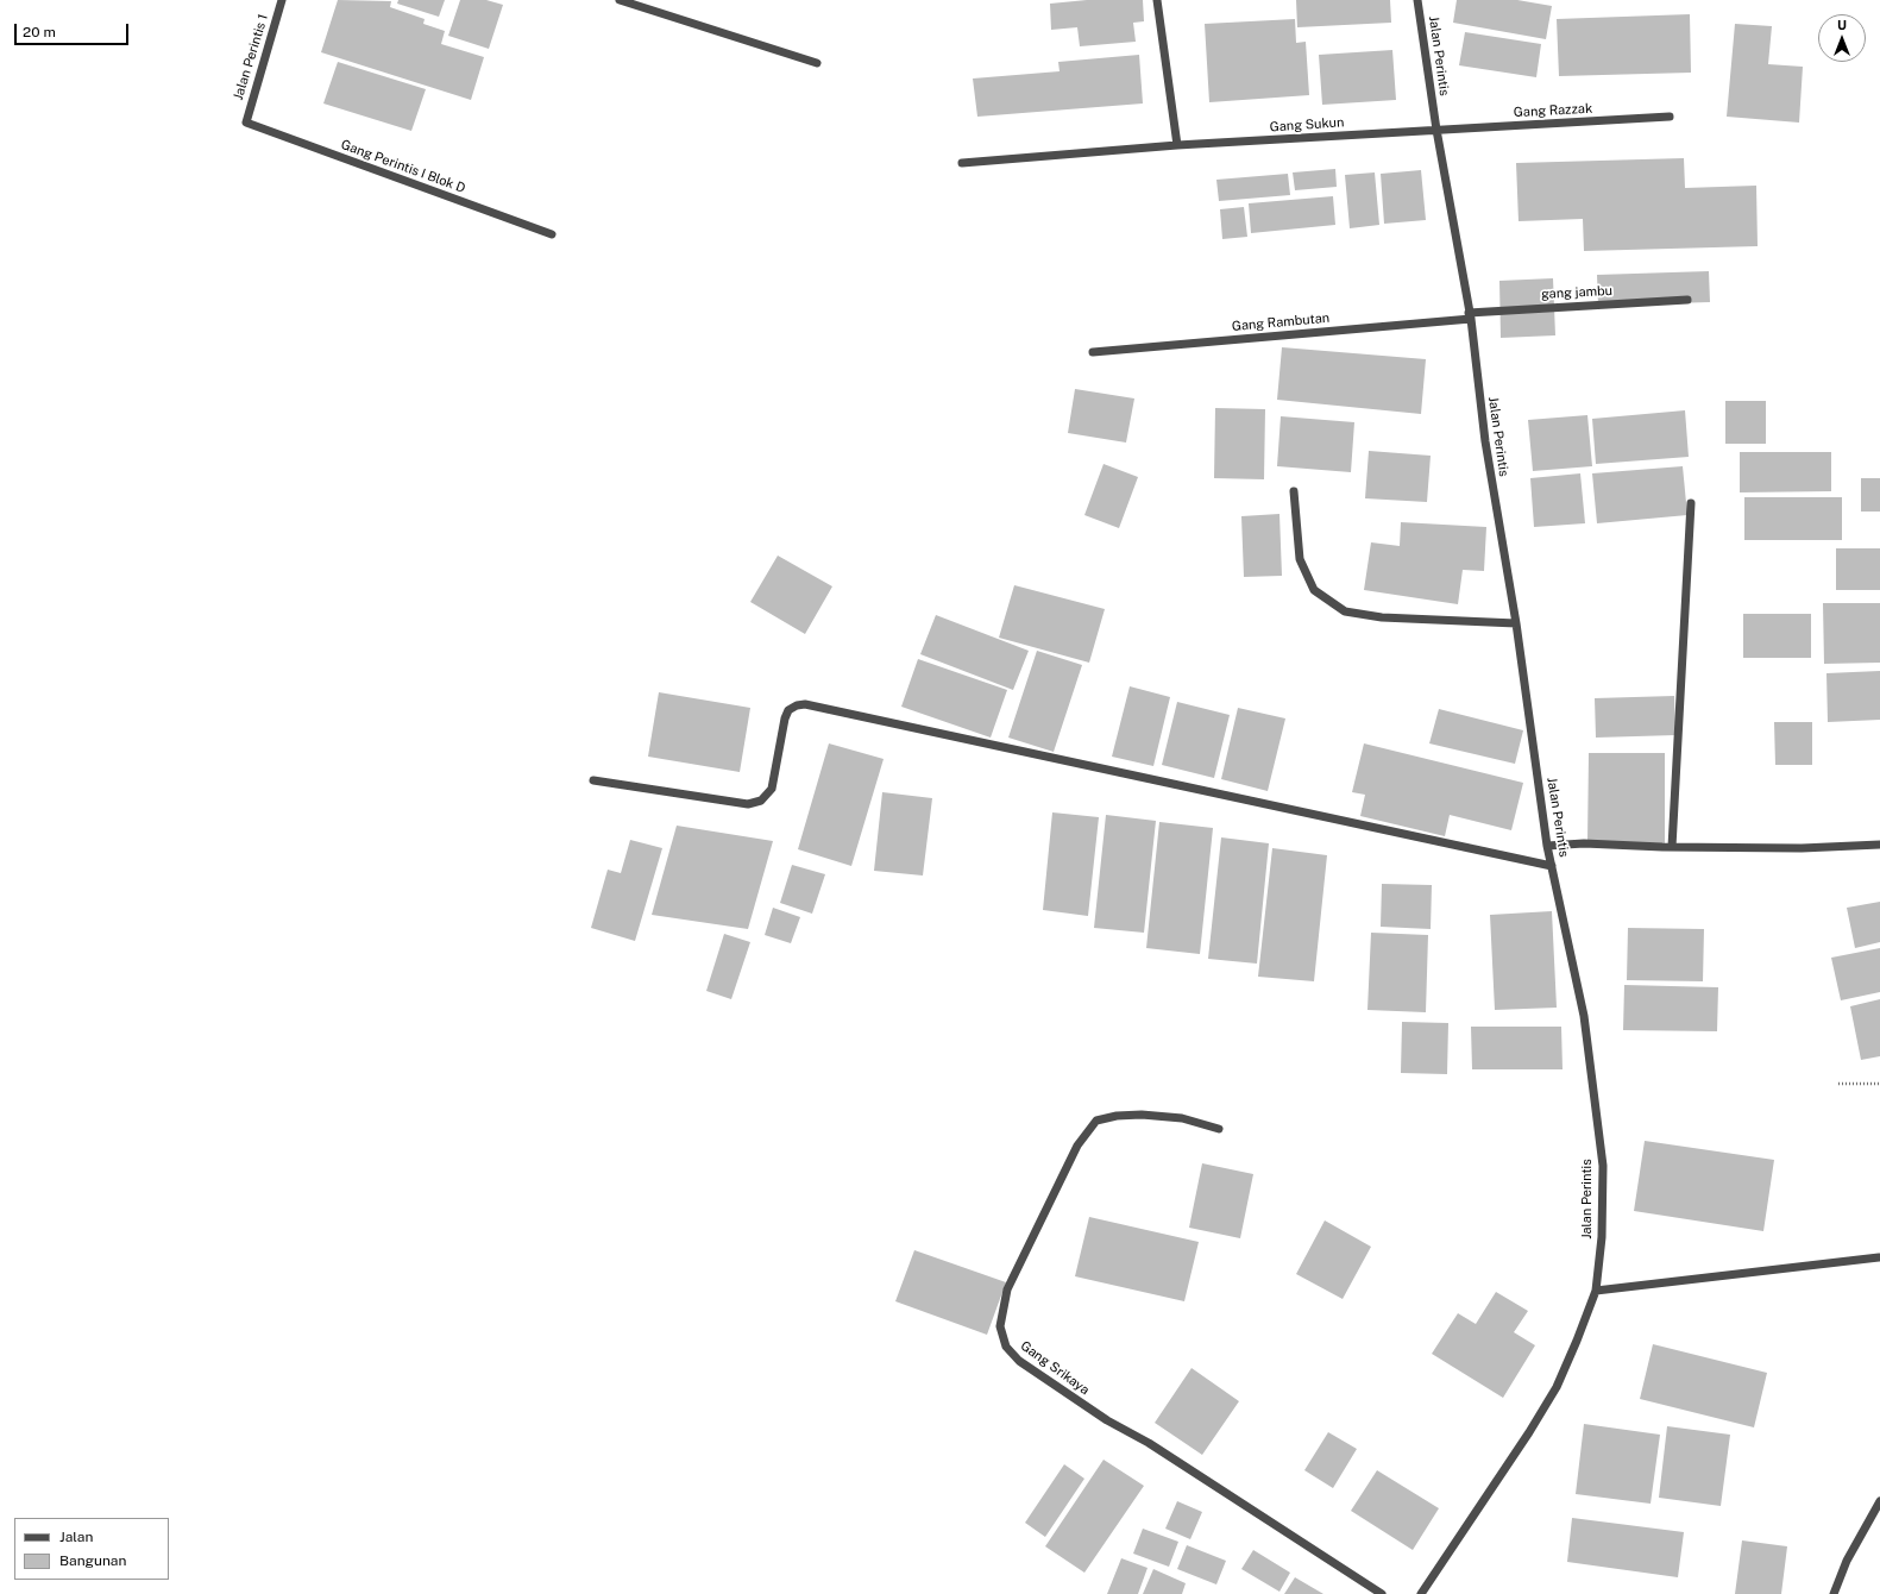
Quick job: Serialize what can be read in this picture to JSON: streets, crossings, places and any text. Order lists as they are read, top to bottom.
{
  "streets": {
    "street": [
      "Jalan Perintis",
      "Jalan Perintis 1",
      "Gang Razzak",
      "Gang Sukun",
      "Gang Perintis I Blok D",
      "gang jambu",
      "Gang Rambutan",
      "Gang Srikaya"
    ]
  },
  "crossings": [
    ["Jalan Perintis", "Gang Razzak"],
    ["Jalan Perintis", "Gang Sukun"],
    ["Jalan Perintis", "gang jambu"],
    ["Jalan Perintis", "Gang Rambutan"],
    ["Jalan Perintis 1", "Gang Perintis I Blok D"],
    ["Gang Razzak", "Gang Sukun"],
    ["gang jambu", "Gang Rambutan"]
  ],
  "legend": ["Jalan", "Bangunan"],
  "scale_bar": "20 m",
  "north": "top"
}
